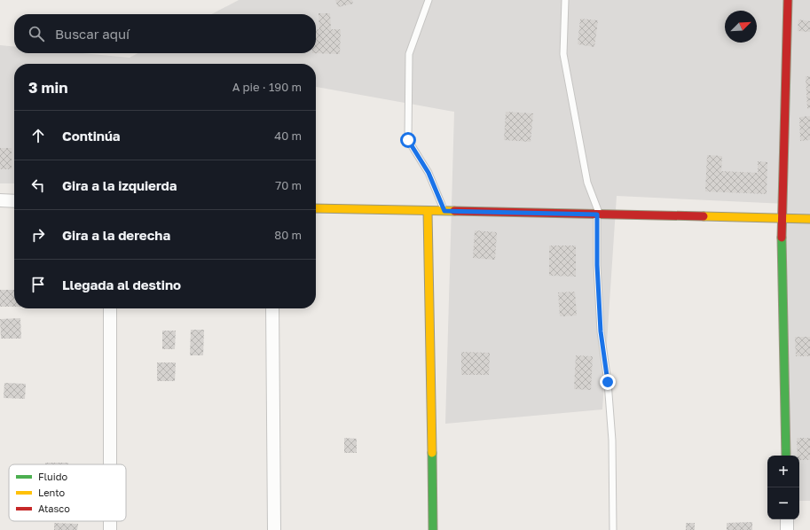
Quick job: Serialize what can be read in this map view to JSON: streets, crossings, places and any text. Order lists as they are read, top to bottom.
{
  "legend": ["Fluido", "Lento", "Atasco"],
  "north": "top right",
  "page": {
    "search": "Buscar aquí",
    "heading": ["3 min", "A pie · 190 m"],
    "list": [
      ["Continúa", "40 m"],
      ["Gira a la izquierda", "70 m"],
      ["Gira a la derecha", "80 m"],
      "Llegada al destino"
    ],
    "map_buttons": ["+", "−"]
  }
}
